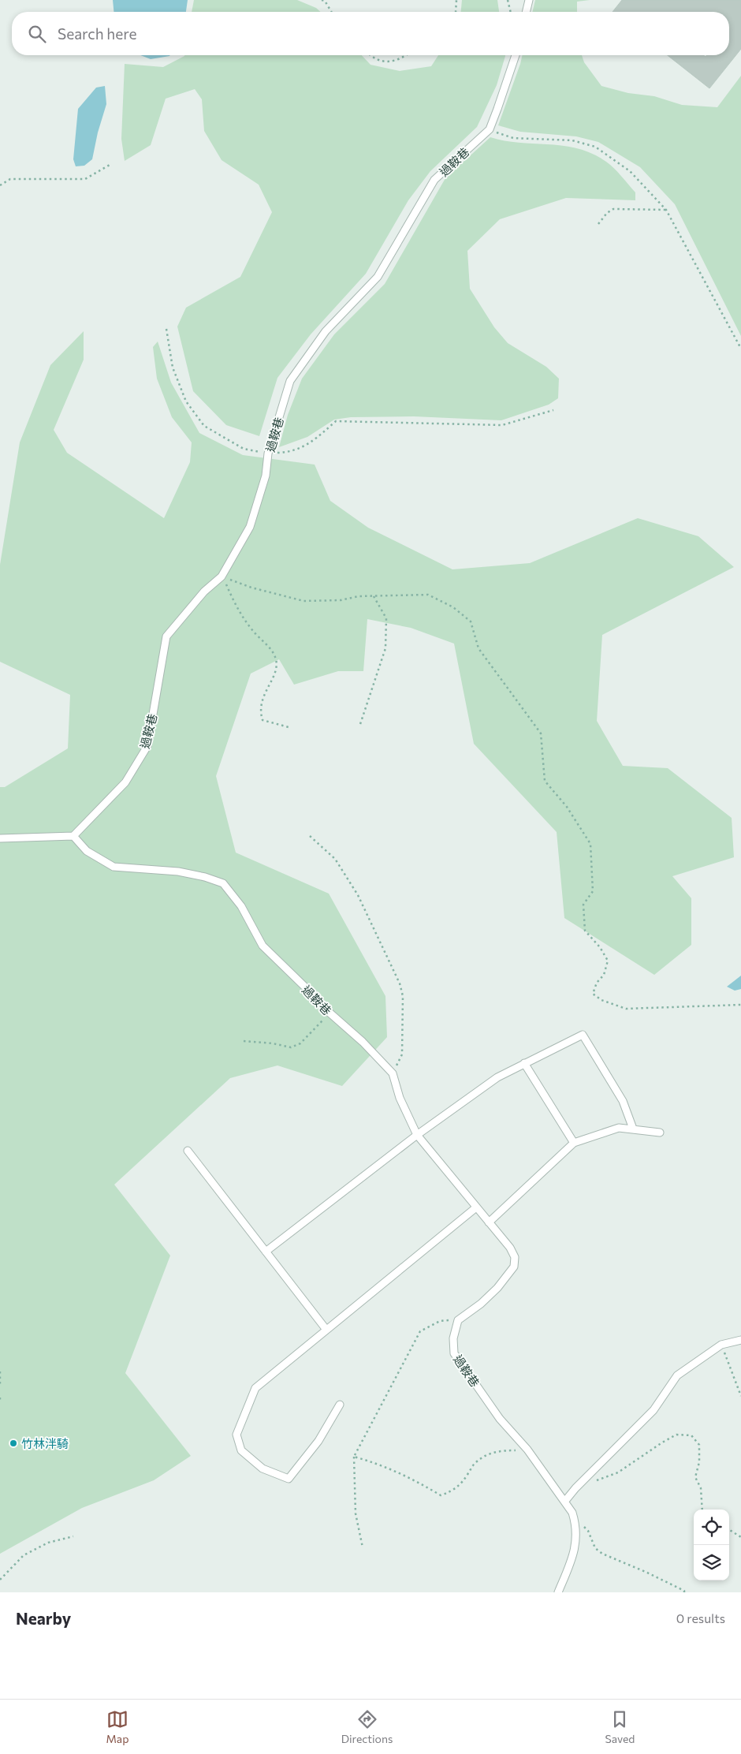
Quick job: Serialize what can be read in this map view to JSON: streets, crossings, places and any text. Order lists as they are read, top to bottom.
{
  "streets": {
    "lane": ["過鞍巷"]
  },
  "places": ["竹林泮騎"],
  "page": {
    "search": "Search here",
    "heading": ["Nearby", "0 results"],
    "nav": ["Map", "Directions", "Saved"]
  }
}
